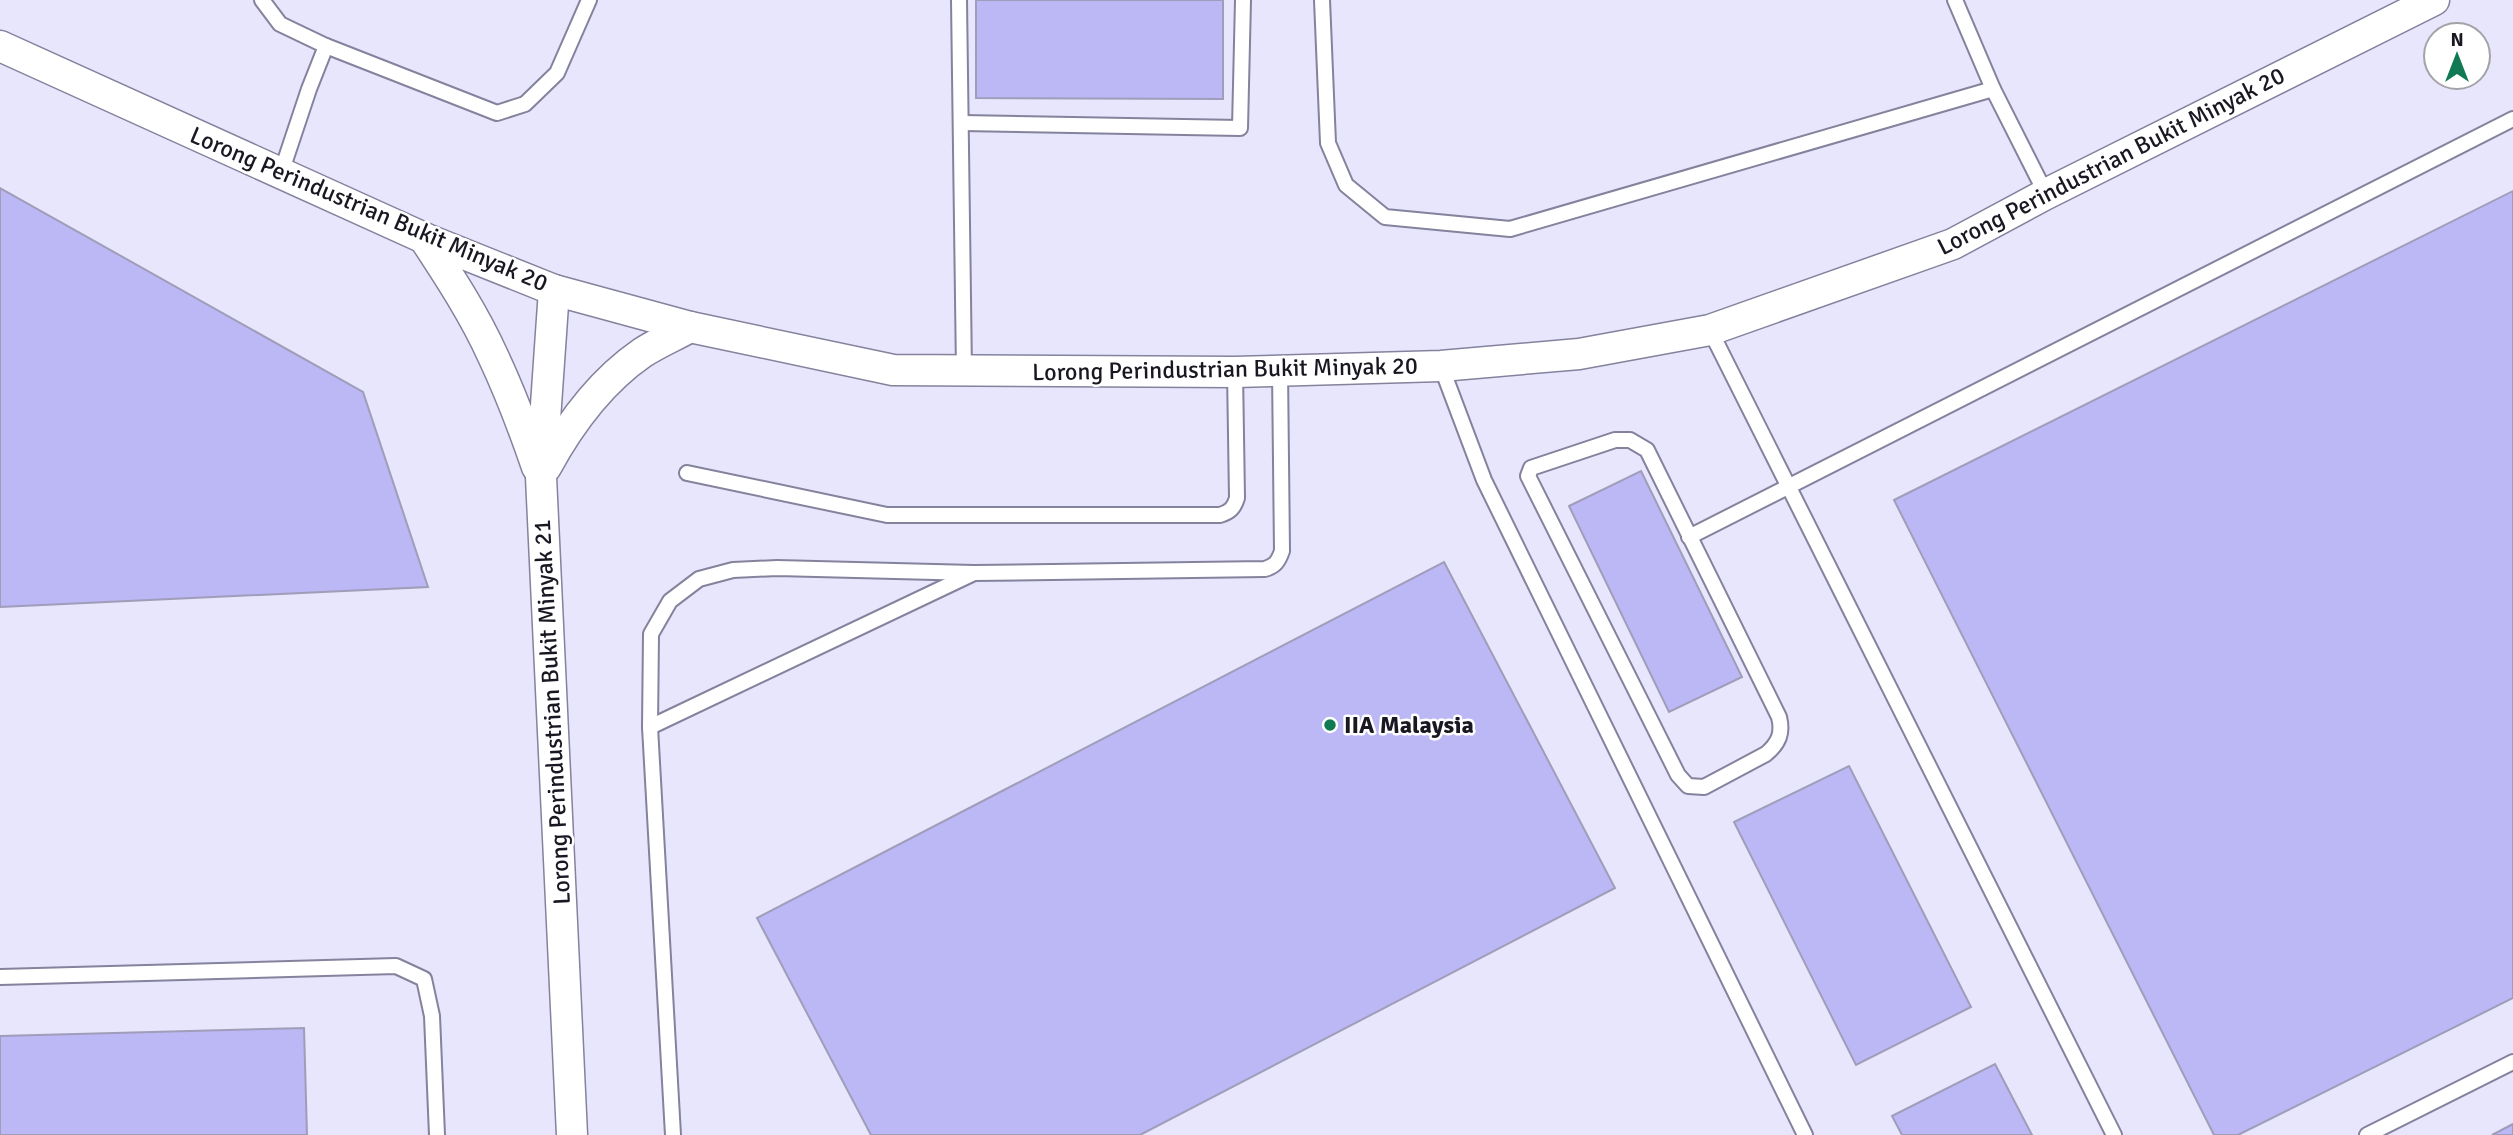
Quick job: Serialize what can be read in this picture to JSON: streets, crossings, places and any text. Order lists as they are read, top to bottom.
{
  "streets": {
    "street": ["Lorong Perindustrian Bukit Minyak 20", "Lorong Perindustrian Bukit Minyak 21"]
  },
  "crossings": [
    ["Lorong Perindustrian Bukit Minyak 20", "Lorong Perindustrian Bukit Minyak 21"]
  ],
  "places": ["IIA Malaysia"],
  "north": "top"
}
